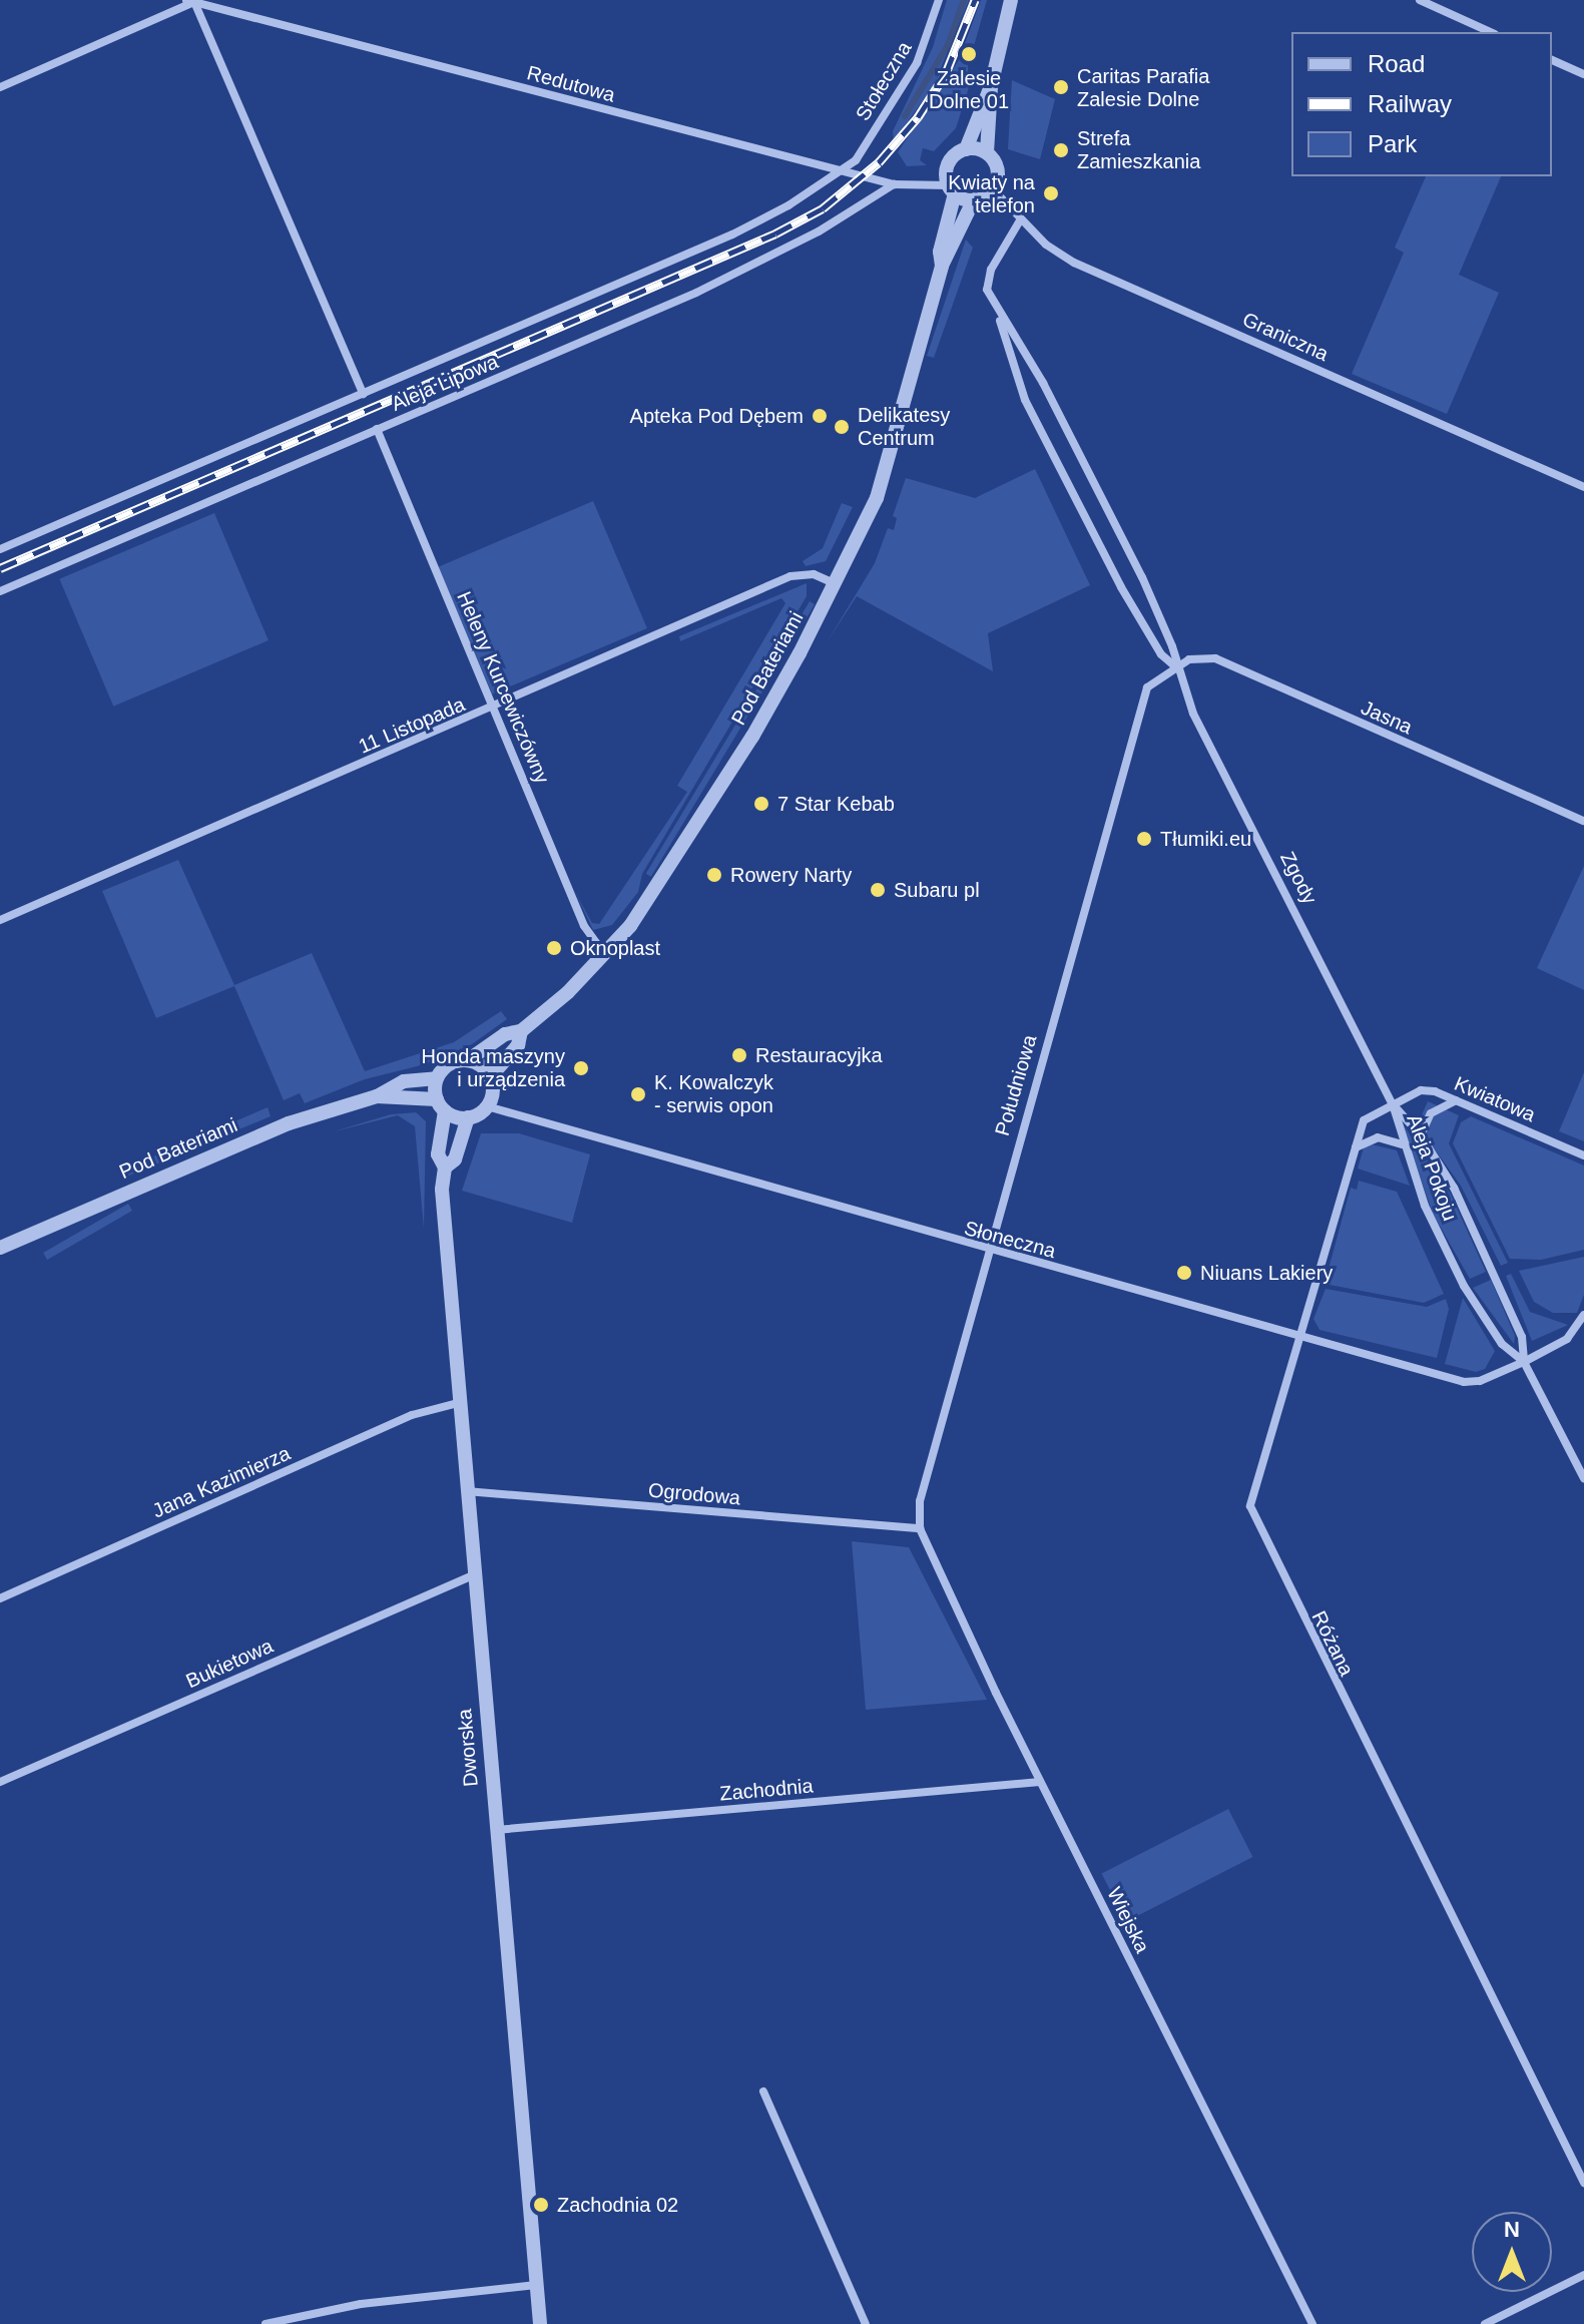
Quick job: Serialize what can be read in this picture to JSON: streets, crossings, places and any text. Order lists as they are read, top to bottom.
{
  "streets": {
    "street": [
      "Stołeczna",
      "Redutowa",
      "Graniczna",
      "Aleja Lipowa",
      "Pod Bateriami",
      "Heleny Kurcewiczówny",
      "Jasna",
      "11 Listopada",
      "Zgody",
      "Południowa",
      "Kwiatowa",
      "Aleja Pokoju",
      "Słoneczna",
      "Jana Kazimierza",
      "Ogrodowa",
      "Różana",
      "Bukietowa",
      "Dworska",
      "Zachodnia",
      "Wiejska"
    ]
  },
  "crossings": [
    ["Stołeczna", "Redutowa"],
    ["Stołeczna", "Aleja Lipowa"],
    ["Redutowa", "Graniczna"],
    ["Redutowa", "Aleja Lipowa"],
    ["Redutowa", "Pod Bateriami"],
    ["Graniczna", "Pod Bateriami"],
    ["Graniczna", "Zgody"],
    ["Aleja Lipowa", "Heleny Kurcewiczówny"],
    ["Pod Bateriami", "Heleny Kurcewiczówny"],
    ["Pod Bateriami", "11 Listopada"],
    ["Pod Bateriami", "Słoneczna"],
    ["Pod Bateriami", "Dworska"],
    ["Heleny Kurcewiczówny", "11 Listopada"],
    ["Jasna", "Zgody"],
    ["Jasna", "Południowa"],
    ["Zgody", "Południowa"],
    ["Zgody", "Kwiatowa"],
    ["Zgody", "Aleja Pokoju"],
    ["Zgody", "Różana"],
    ["Południowa", "Słoneczna"],
    ["Południowa", "Ogrodowa"],
    ["Południowa", "Wiejska"],
    ["Kwiatowa", "Aleja Pokoju"],
    ["Kwiatowa", "Różana"],
    ["Aleja Pokoju", "Słoneczna"],
    ["Aleja Pokoju", "Różana"],
    ["Słoneczna", "Różana"],
    ["Słoneczna", "Dworska"],
    ["Jana Kazimierza", "Dworska"],
    ["Ogrodowa", "Dworska"],
    ["Ogrodowa", "Wiejska"],
    ["Bukietowa", "Dworska"],
    ["Dworska", "Zachodnia"],
    ["Zachodnia", "Wiejska"]
  ],
  "places": [
    "Zalesie Dolne 01",
    "Caritas Parafia Zalesie Dolne",
    "Strefa Zamieszkania",
    "Kwiaty na telefon",
    "Apteka Pod Dębem",
    "Delikatesy Centrum",
    "7 Star Kebab",
    "Tłumiki.eu",
    "Rowery Narty",
    "Subaru pl",
    "Oknoplast",
    "Restauracyjka",
    "Honda maszyny i urządzenia",
    "K. Kowalczyk - serwis opon",
    "Niuans Lakiery",
    "Zachodnia 02"
  ],
  "legend": ["Road", "Railway", "Park"],
  "north": "top"
}
